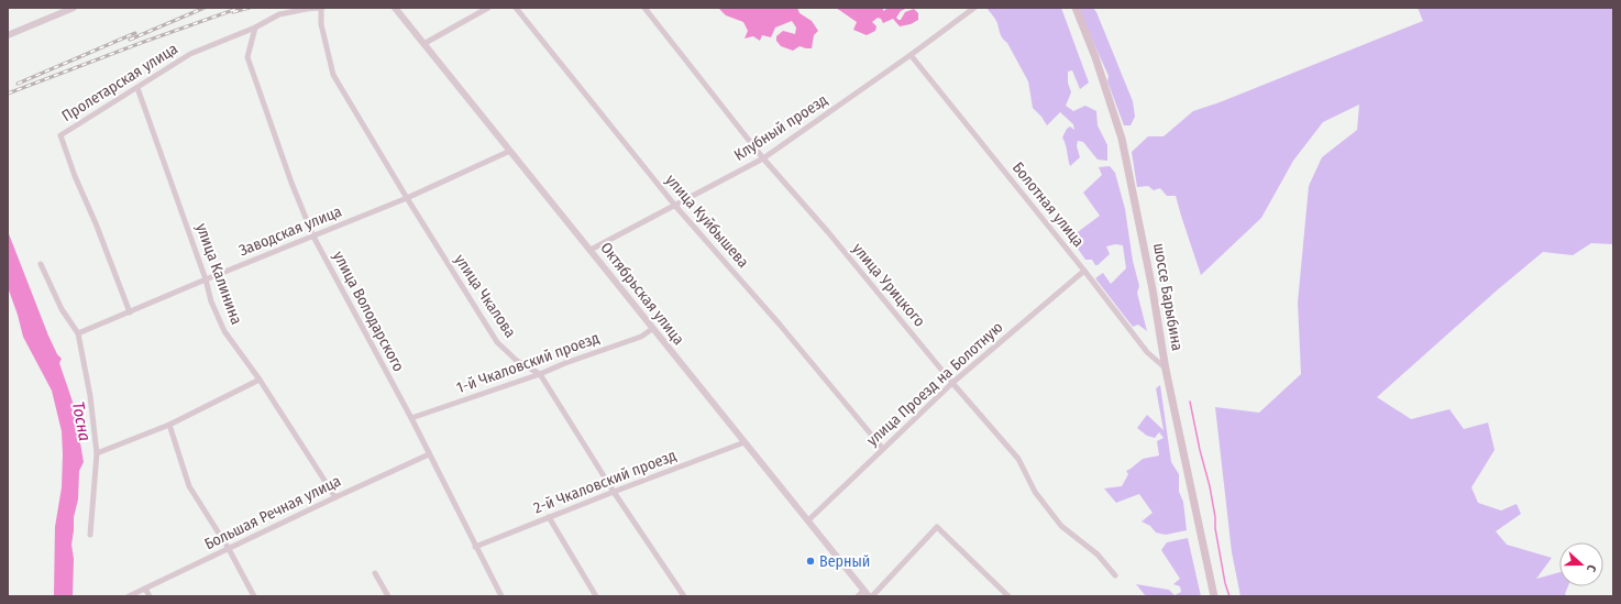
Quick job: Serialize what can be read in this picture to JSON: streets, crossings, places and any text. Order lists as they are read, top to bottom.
{
  "streets": {
    "main road": ["шоссе Барыбина"],
    "street": [
      "Пролетарская улица",
      "Клубный проезд",
      "Болотная улица",
      "улица Куйбышева",
      "Заводская улица",
      "улица Калинина",
      "улица Урицкого",
      "Октябрьская улица",
      "улица Чкалова",
      "улица Володарского",
      "1-й Чкаловский проезд",
      "улица Проезд на Болотную",
      "2-й Чкаловский проезд",
      "Большая Речная улица"
    ]
  },
  "crossings": [
    ["Пролетарская улица", "Заводская улица"],
    ["Пролетарская улица", "улица Калинина"],
    ["Пролетарская улица", "улица Чкалова"],
    ["Пролетарская улица", "улица Володарского"],
    ["Клубный проезд", "Болотная улица"],
    ["Клубный проезд", "улица Куйбышева"],
    ["Клубный проезд", "улица Урицкого"],
    ["Клубный проезд", "Октябрьская улица"],
    ["Болотная улица", "шоссе Барыбина"],
    ["Болотная улица", "улица Проезд на Болотную"],
    ["улица Куйбышева", "улица Проезд на Болотную"],
    ["Заводская улица", "улица Калинина"],
    ["Заводская улица", "Октябрьская улица"],
    ["Заводская улица", "улица Чкалова"],
    ["Заводская улица", "улица Володарского"],
    ["улица Калинина", "Большая Речная улица"],
    ["улица Урицкого", "улица Проезд на Болотную"],
    ["Октябрьская улица", "1-й Чкаловский проезд"],
    ["Октябрьская улица", "улица Проезд на Болотную"],
    ["Октябрьская улица", "2-й Чкаловский проезд"],
    ["улица Чкалова", "1-й Чкаловский проезд"],
    ["улица Чкалова", "2-й Чкаловский проезд"],
    ["улица Володарского", "1-й Чкаловский проезд"],
    ["улица Володарского", "2-й Чкаловский проезд"],
    ["улица Володарского", "Большая Речная улица"]
  ],
  "water": ["Тосна"],
  "places": ["Верный"],
  "north": "right"
}
